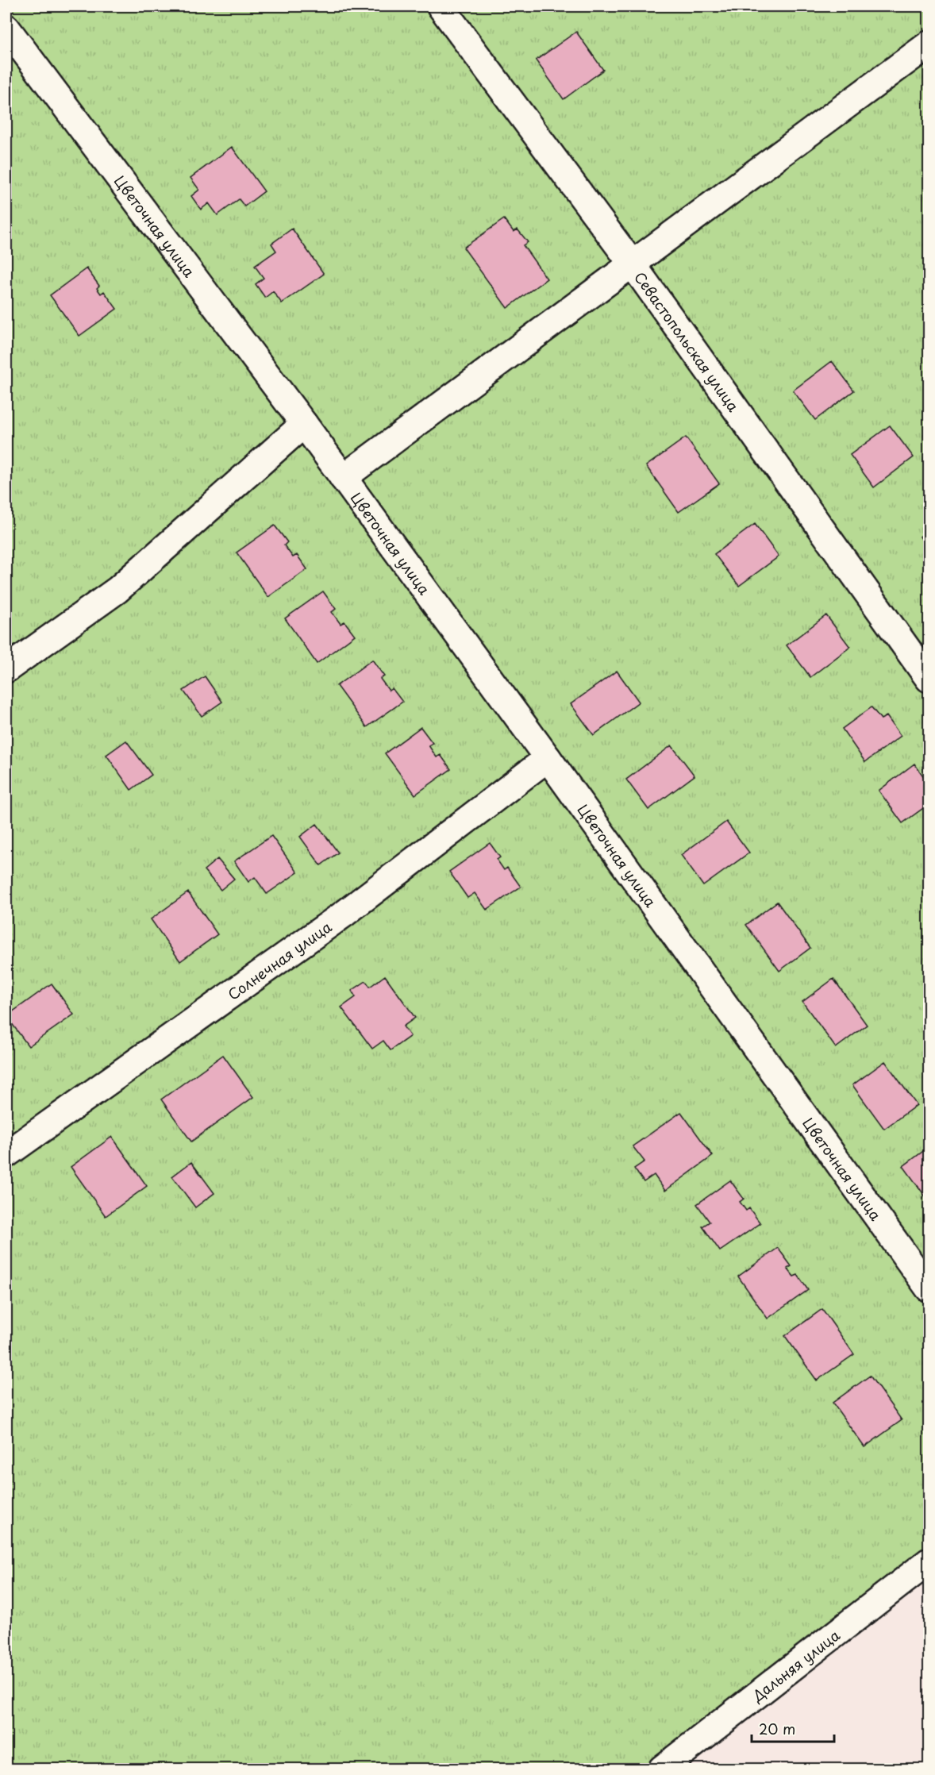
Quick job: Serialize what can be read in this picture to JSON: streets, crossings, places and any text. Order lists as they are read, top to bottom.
{
  "streets": {
    "street": [
      "Цветочная улица",
      "Севастопольская улица",
      "Солнечная улица",
      "Дальняя улица"
    ]
  },
  "crossings": [
    ["Цветочная улица", "Солнечная улица"]
  ],
  "scale_bar": "20 m"
}
